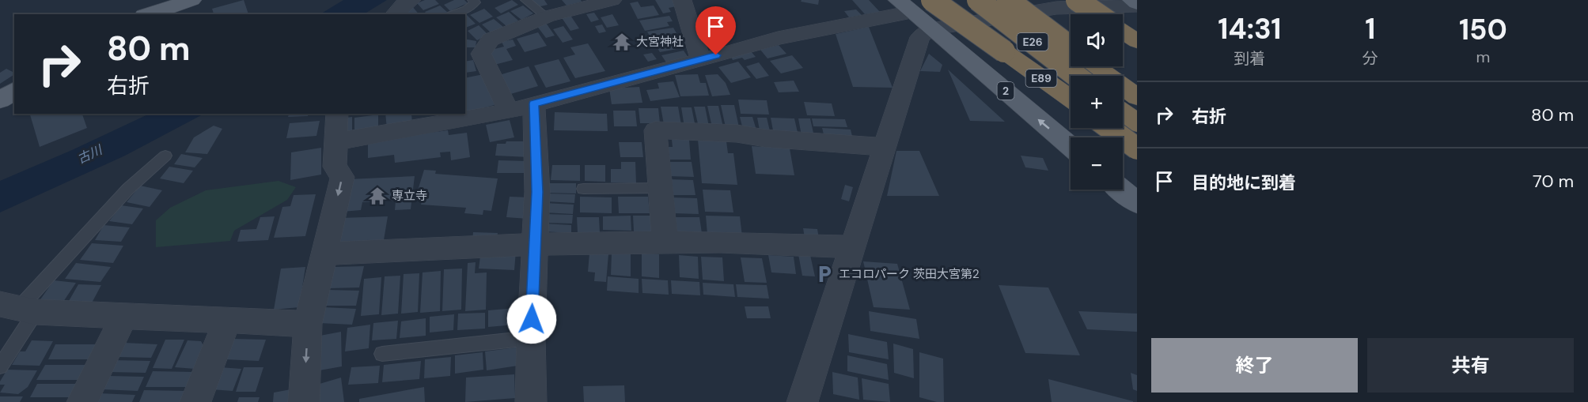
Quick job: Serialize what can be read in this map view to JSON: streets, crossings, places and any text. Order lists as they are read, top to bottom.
{
  "streets": {
    "highway": ["E26", "E89"],
    "main road": ["2"]
  },
  "water": ["古川"],
  "places": {
    "temple": ["大宮神社", "専立寺"],
    "parking": ["エコロパーク 茨田大宮第2"]
  },
  "page": {
    "eta": [
      "14:31",
      "到着",
      "1",
      "分",
      "150",
      "m"
    ],
    "map_buttons": ["+", "−"],
    "turn": ["80 m", "右折"],
    "list": [
      {
        "name": "右折",
        "value": "80 m"
      },
      {
        "name": "目的地に到着",
        "value": "70 m"
      }
    ],
    "buttons": ["終了", "共有"]
  }
}
